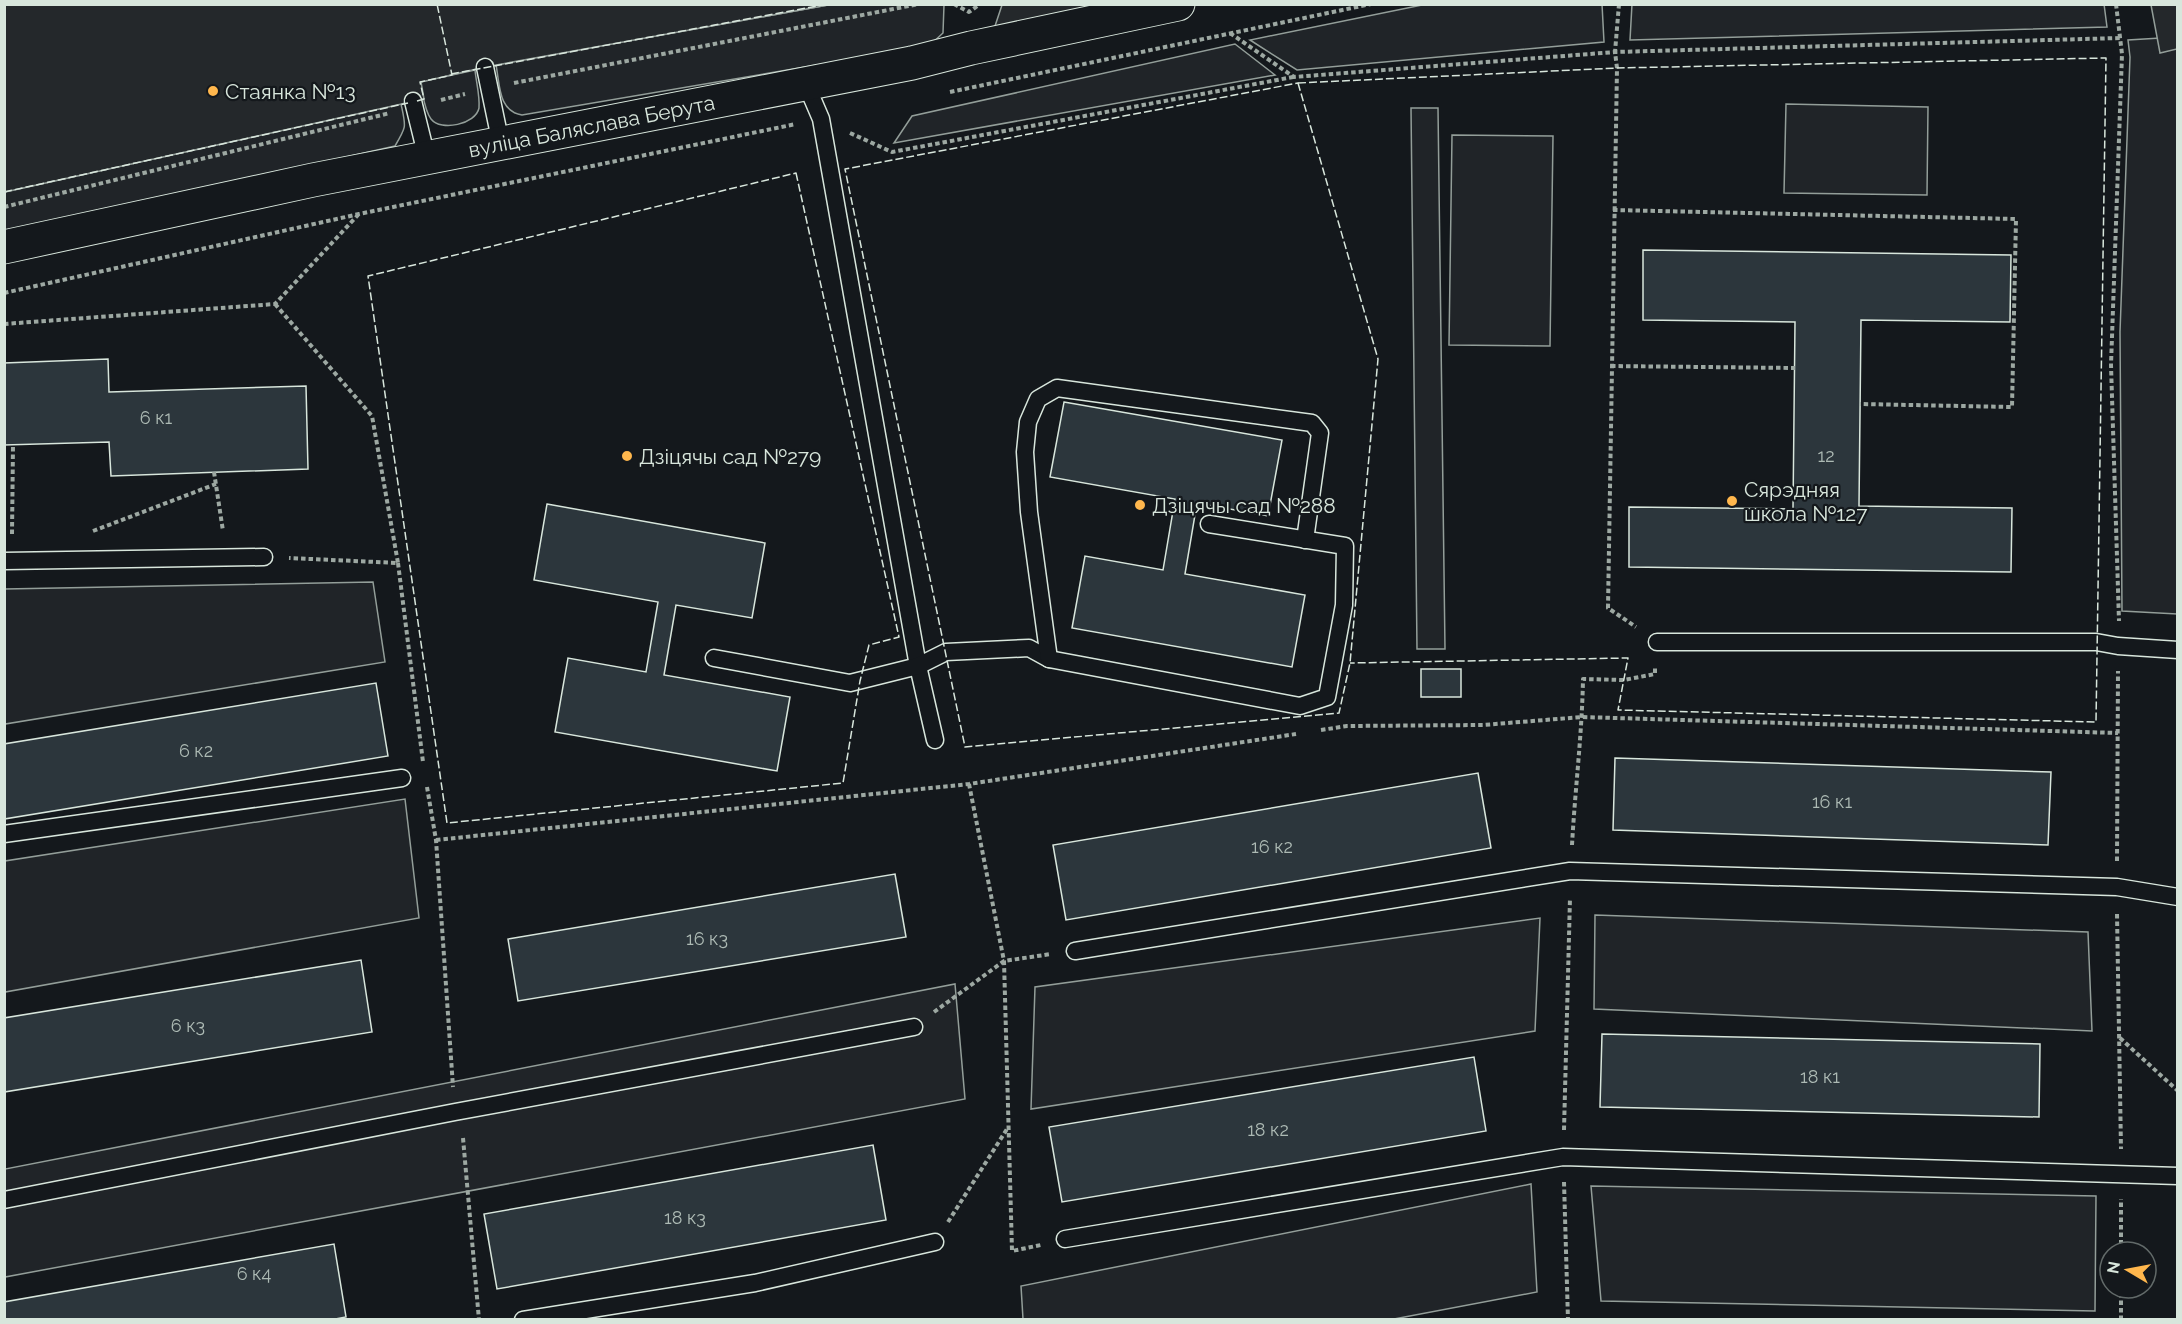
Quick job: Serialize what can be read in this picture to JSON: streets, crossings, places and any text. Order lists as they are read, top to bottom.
{
  "streets": {
    "street": ["вуліца Баляслава Берута"]
  },
  "places": [
    "Стаянка №13",
    "Дзіцячы сад №279",
    "Сярэдняя школа №127",
    "Дзіцячы сад №288"
  ],
  "house_numbers": [
    "6 к1",
    "12",
    "6 к2",
    "16 к1",
    "16 к2",
    "16 к3",
    "6 к3",
    "18 к1",
    "18 к2",
    "18 к3",
    "6 к4"
  ],
  "north": "left"
}
